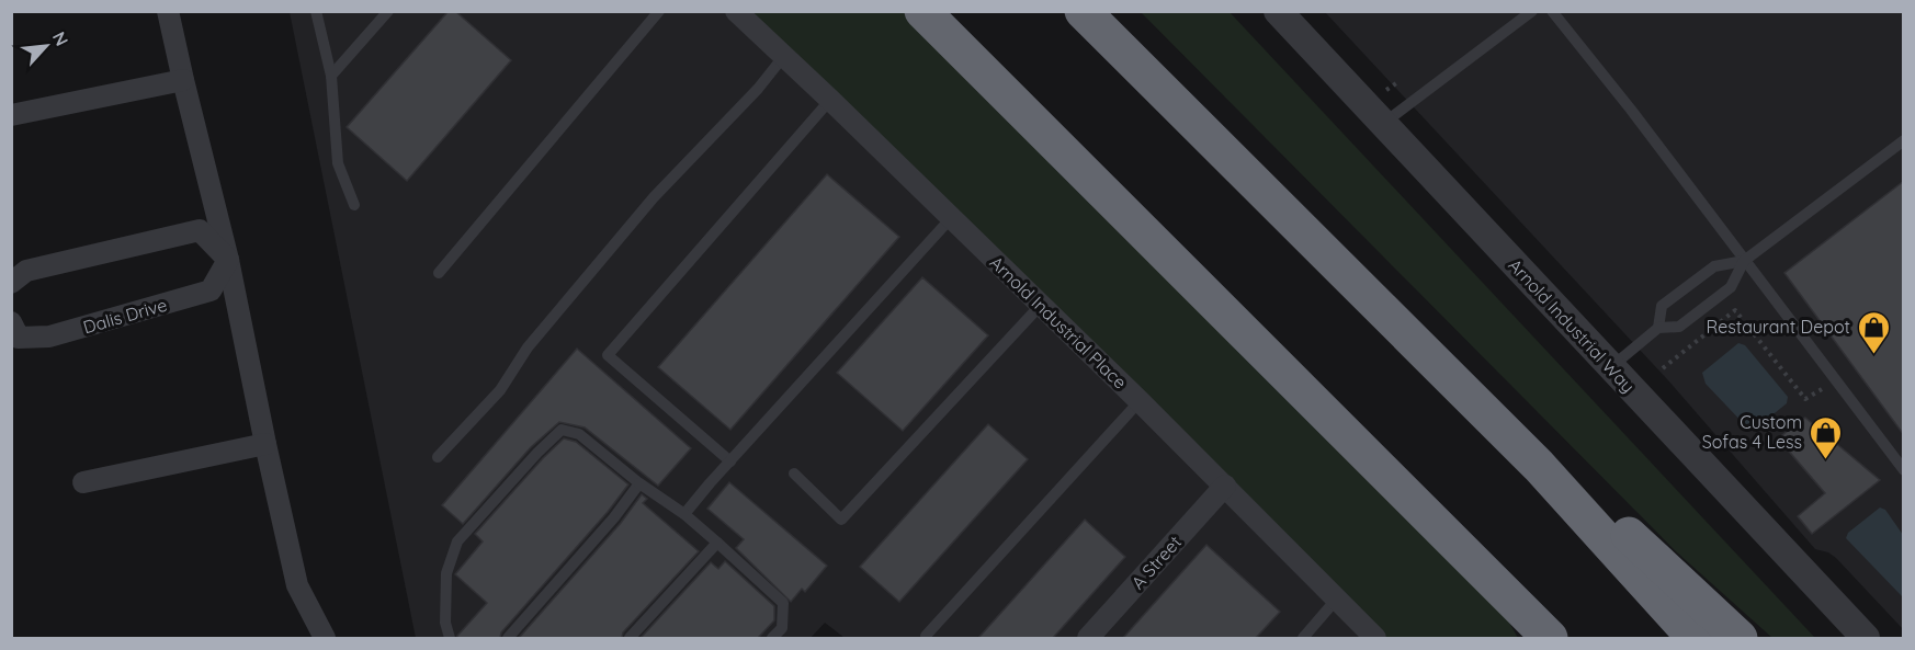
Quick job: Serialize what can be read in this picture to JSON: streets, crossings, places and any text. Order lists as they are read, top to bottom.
{
  "streets": {
    "street": [
      "Dalis Drive",
      "Arnold Industrial Place",
      "Arnold Industrial Way",
      "A Street"
    ]
  },
  "crossings": [
    ["Arnold Industrial Place", "A Street"]
  ],
  "places": {
    "shop": ["Restaurant Depot", "Custom Sofas 4 Less"]
  },
  "north": "top right"
}
